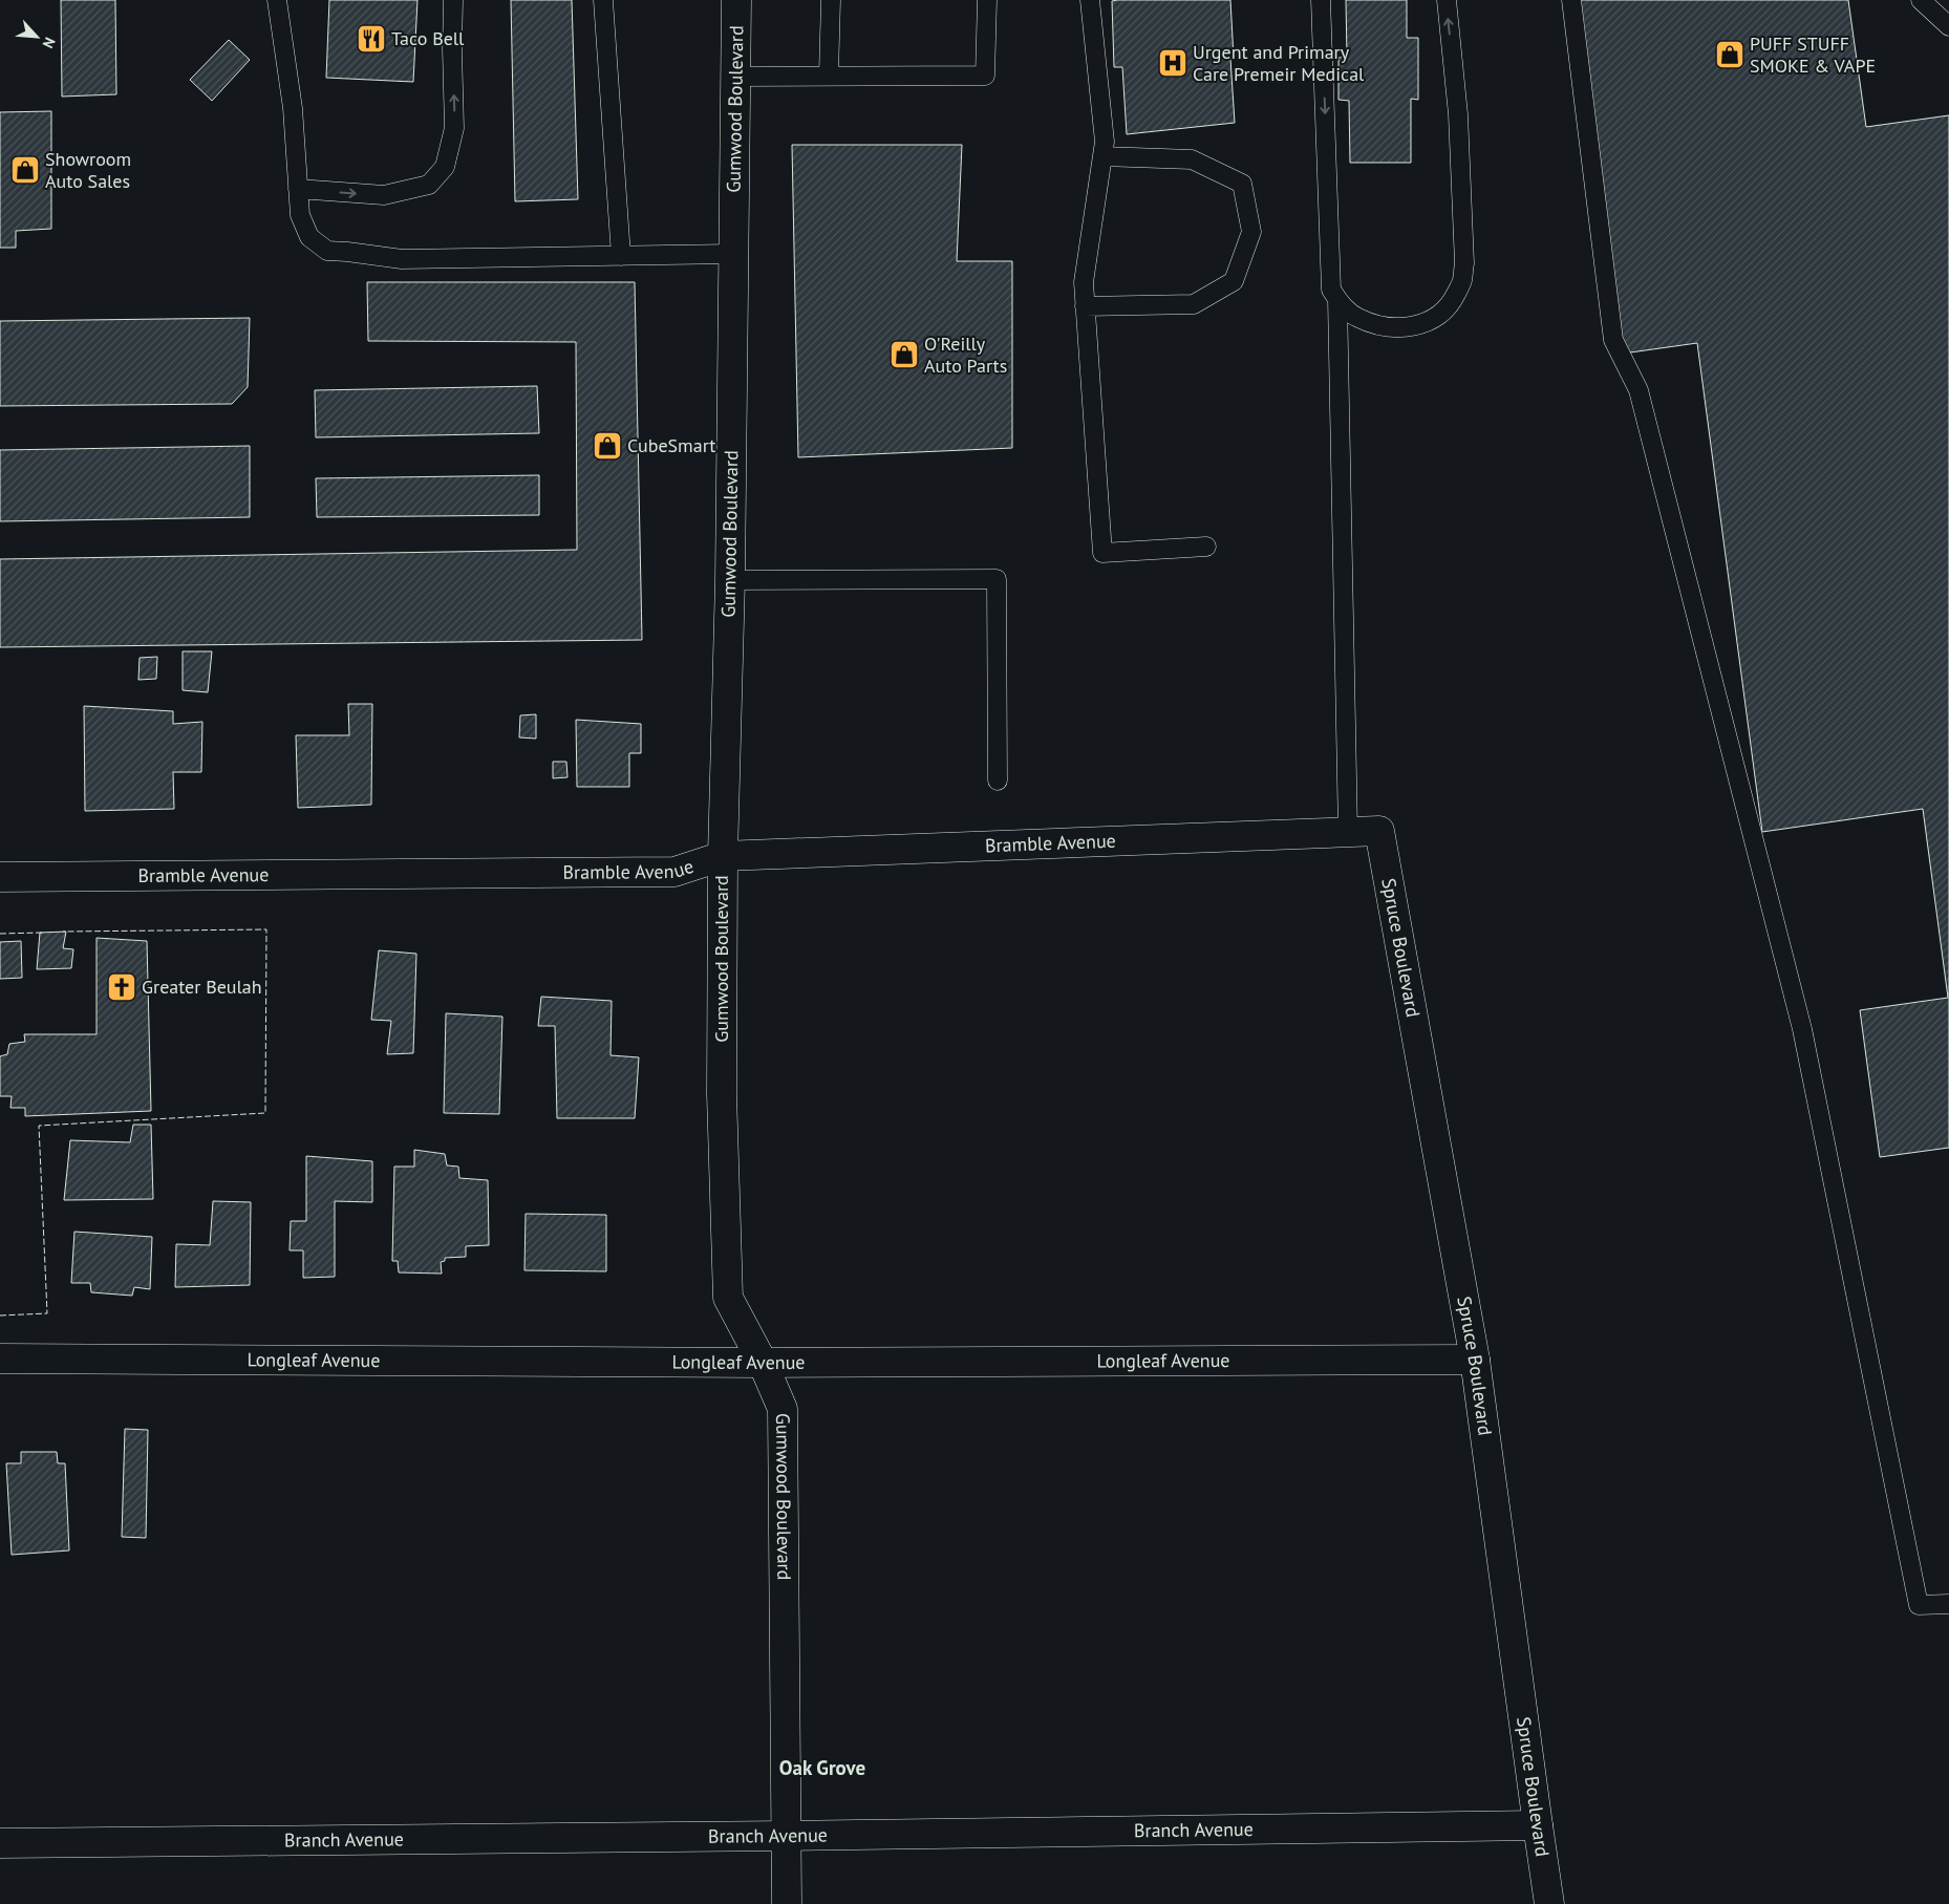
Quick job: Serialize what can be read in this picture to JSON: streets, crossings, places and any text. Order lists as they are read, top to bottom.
{
  "streets": {
    "street": [
      "Gumwood Boulevard",
      "Bramble Avenue",
      "Spruce Boulevard",
      "Longleaf Avenue",
      "Branch Avenue"
    ]
  },
  "crossings": [
    ["Gumwood Boulevard", "Bramble Avenue"],
    ["Gumwood Boulevard", "Longleaf Avenue"],
    ["Gumwood Boulevard", "Branch Avenue"],
    ["Bramble Avenue", "Spruce Boulevard"],
    ["Spruce Boulevard", "Longleaf Avenue"],
    ["Spruce Boulevard", "Branch Avenue"]
  ],
  "districts": ["Oak Grove"],
  "places": {
    "restaurant": ["Taco Bell"],
    "shop": [
      "PUFF STUFF SMOKE & VAPE",
      "Showroom Auto Sales",
      "O'Reilly Auto Parts",
      "CubeSmart"
    ],
    "hospital": ["Urgent and Primary Care Premeir Medical"],
    "church": ["Greater Beulah"]
  },
  "north": "bottom right"
}
